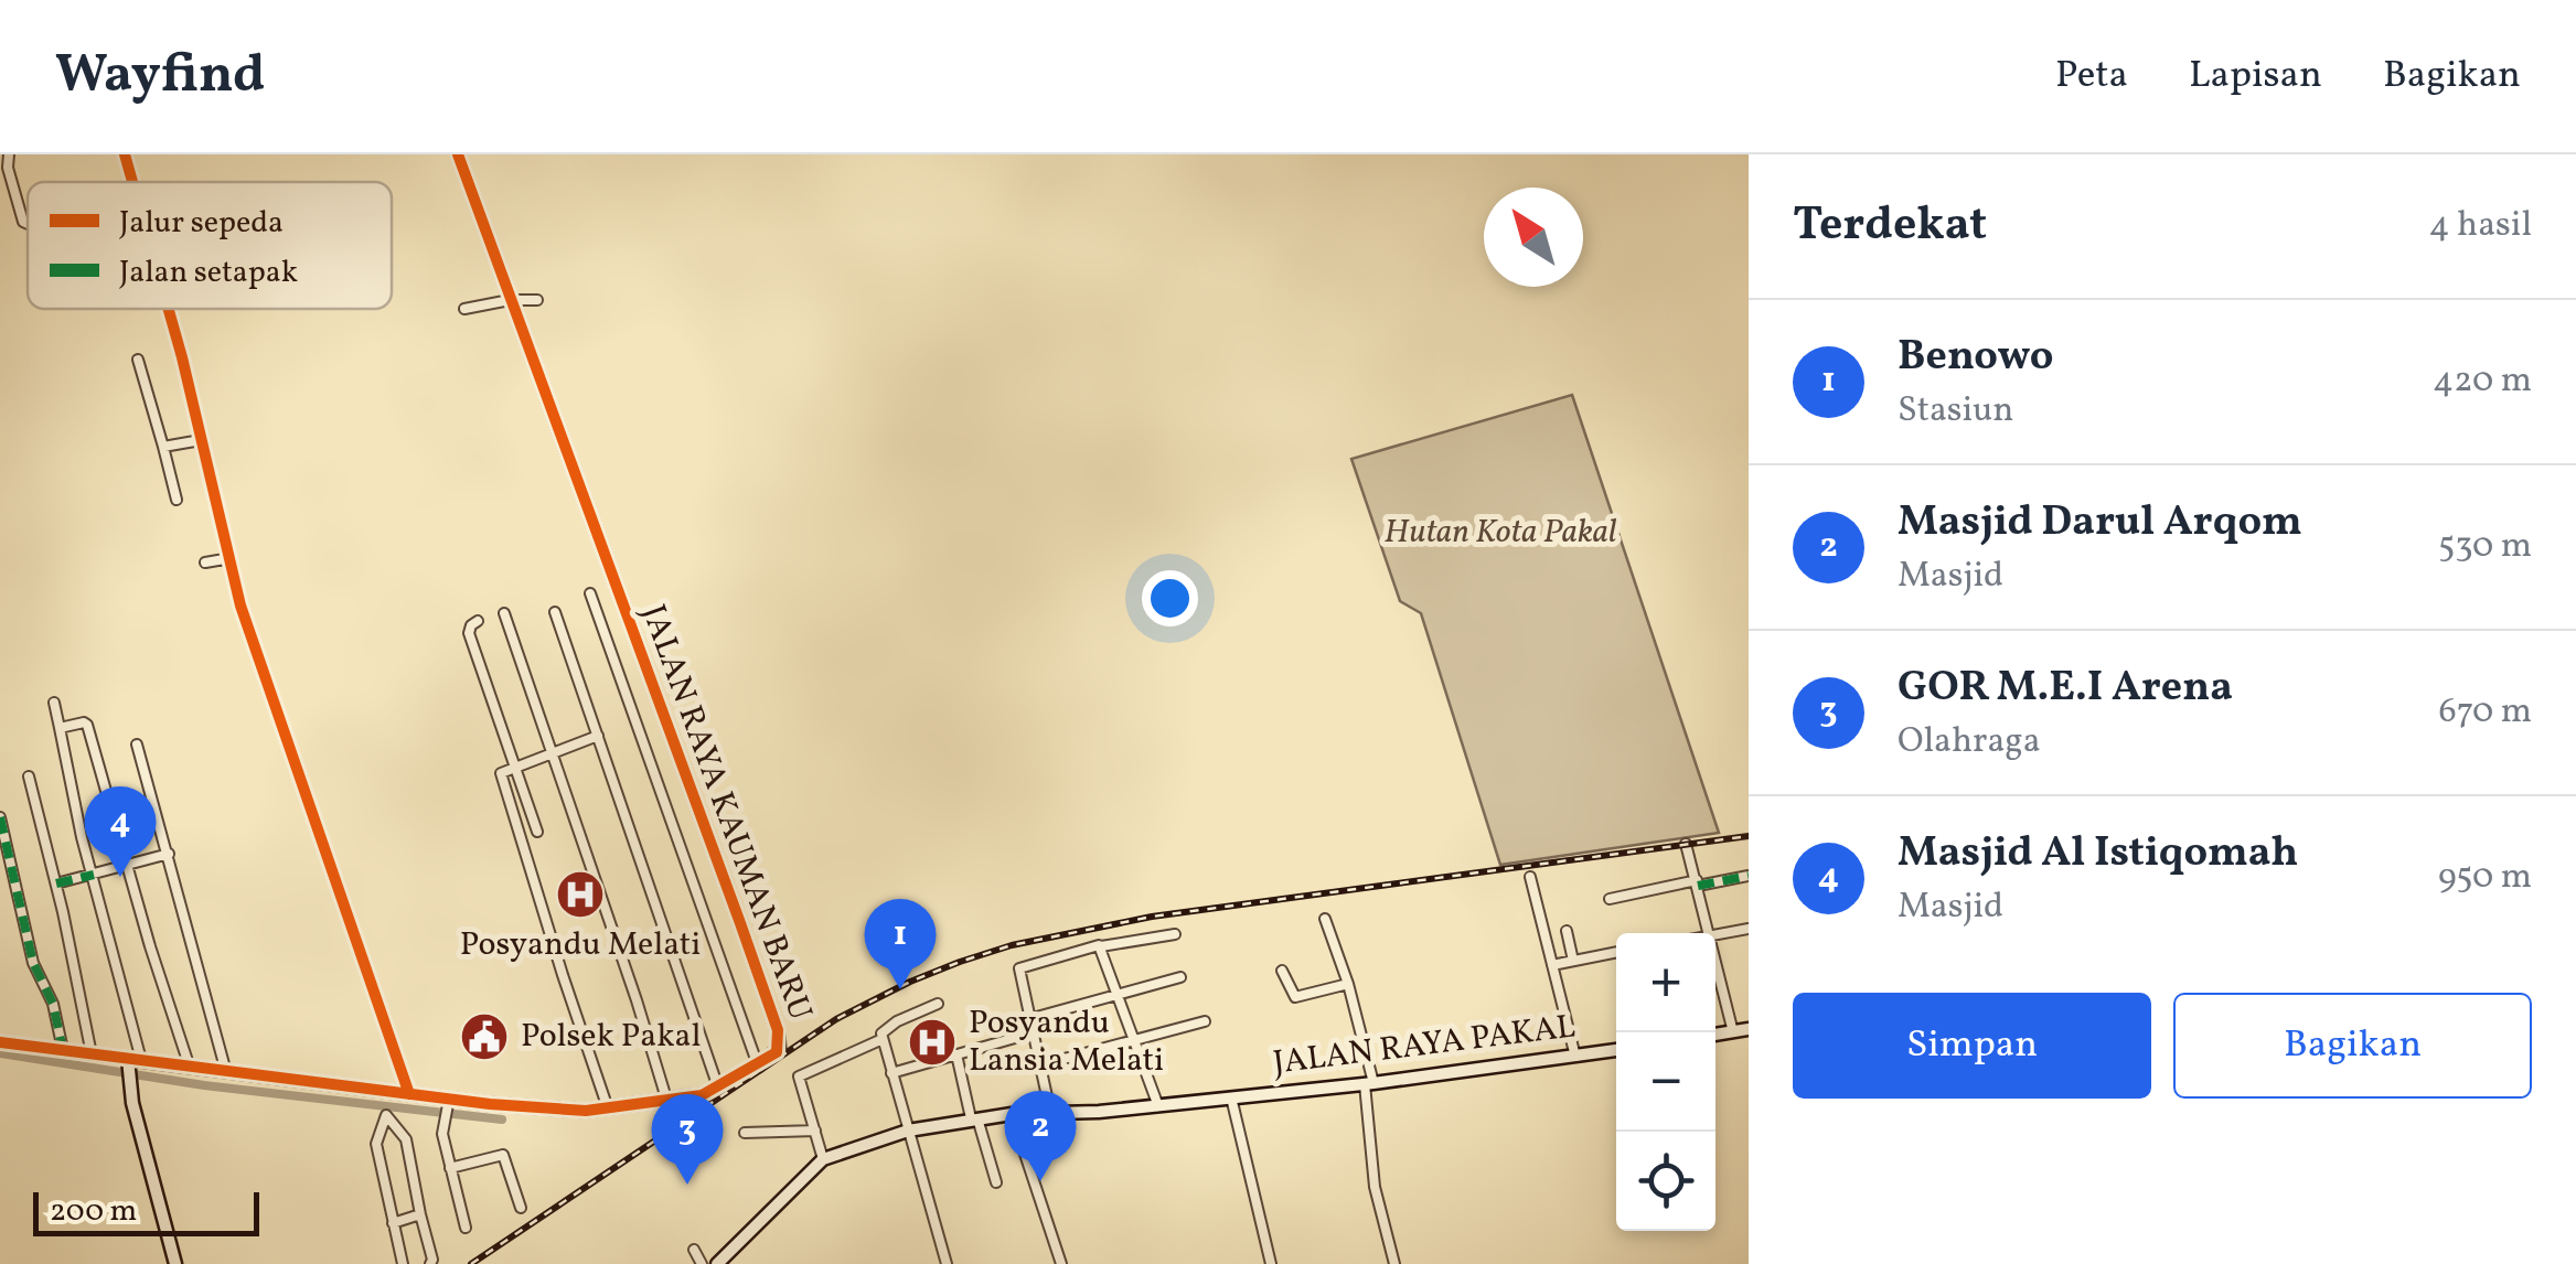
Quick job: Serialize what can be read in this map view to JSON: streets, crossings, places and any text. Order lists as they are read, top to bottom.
{
  "streets": {
    "street": ["JALAN RAYA KAUMAN BARU", "JALAN RAYA PAKAL"]
  },
  "parks": ["Hutan Kota Pakal"],
  "places": {
    "hospital": ["Posyandu Melati", "Posyandu Lansia Melati"],
    "public building": ["Polsek Pakal"]
  },
  "legend": ["Jalur sepeda", "Jalan setapak"],
  "scale_bar": "200 m",
  "north": "top left",
  "page": {
    "header": "Wayfind",
    "nav": ["Peta", "Lapisan", "Bagikan"],
    "heading": ["Terdekat", "4 hasil"],
    "list": [
      {
        "mark": "1",
        "name": "Benowo",
        "note": "Stasiun",
        "value": "420 m"
      },
      {
        "mark": "2",
        "name": "Masjid Darul Arqom",
        "note": "Masjid",
        "value": "530 m"
      },
      {
        "mark": "3",
        "name": "GOR M.E.I Arena",
        "note": "Olahraga",
        "value": "670 m"
      },
      {
        "mark": "4",
        "name": "Masjid Al Istiqomah",
        "note": "Masjid",
        "value": "950 m"
      }
    ],
    "pins": [
      "4",
      "1",
      "2",
      "3"
    ],
    "map_buttons": ["+", "−"],
    "buttons": ["Simpan", "Bagikan"],
    "scale": "200 m"
  }
}
